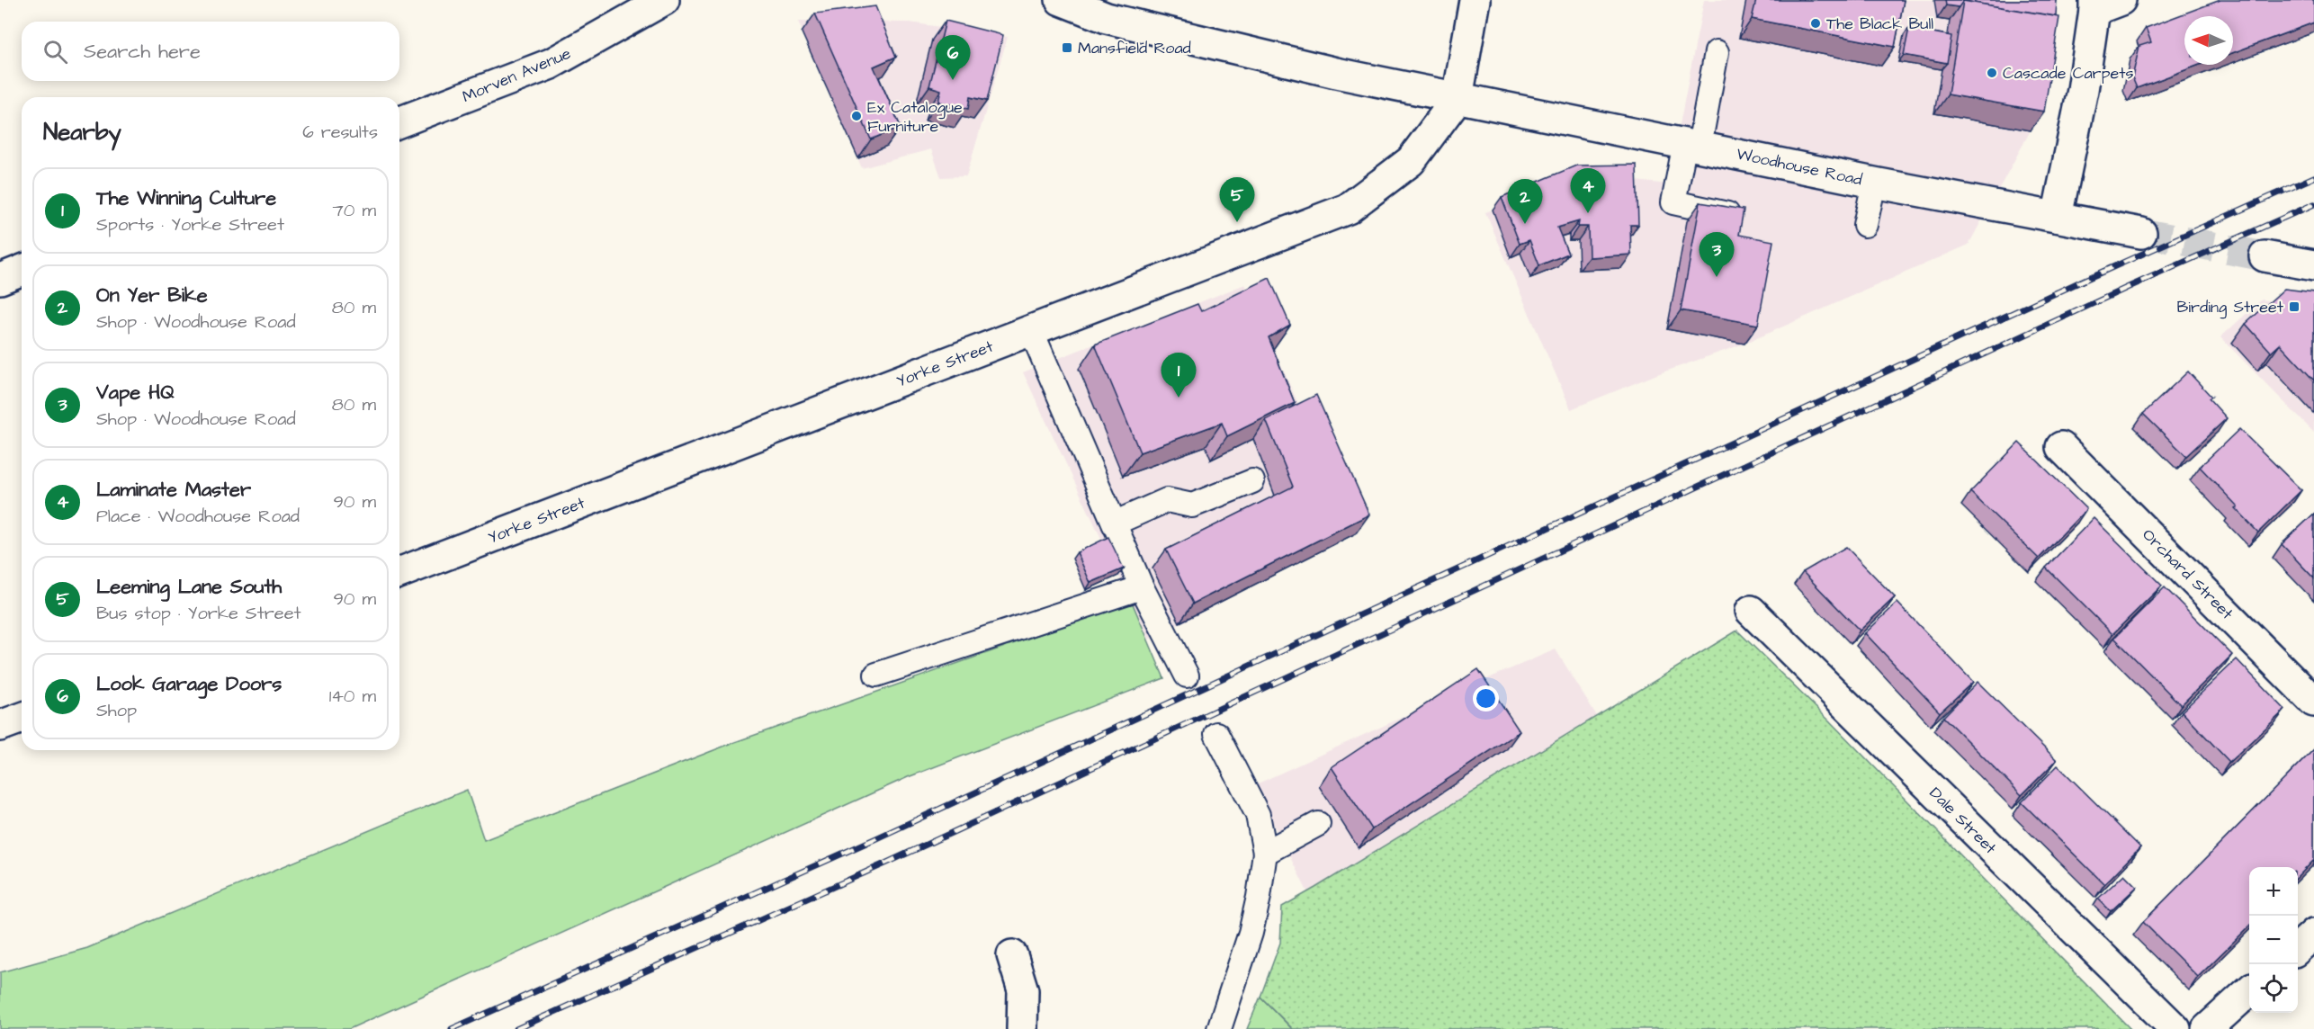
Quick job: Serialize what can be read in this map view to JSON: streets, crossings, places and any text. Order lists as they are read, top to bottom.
{
  "streets": {
    "main road": [
      "Morven Avenue",
      "Woodhouse Road",
      "Yorke Street",
      "Orchard Street",
      "Dale Street"
    ]
  },
  "crossings": [
    ["Woodhouse Road", "Yorke Street"]
  ],
  "places": {
    "other": ["The Black Bull", "Cascade Carpets", "Ex Catalogue Furniture"],
    "transit": ["Mansfield Road", "Birding Street"]
  },
  "north": "left",
  "page": {
    "search": "Search here",
    "pins": [
      "6",
      "4",
      "5",
      "2",
      "3",
      "1"
    ],
    "heading": ["Nearby", "6 results"],
    "list": [
      {
        "mark": "1",
        "name": "The Winning Culture",
        "note": "Sports · Yorke Street",
        "value": "70 m"
      },
      {
        "mark": "2",
        "name": "On Yer Bike",
        "note": "Shop · Woodhouse Road",
        "value": "80 m"
      },
      {
        "mark": "3",
        "name": "Vape HQ",
        "note": "Shop · Woodhouse Road",
        "value": "80 m"
      },
      {
        "mark": "4",
        "name": "Laminate Master",
        "note": "Place · Woodhouse Road",
        "value": "90 m"
      },
      {
        "mark": "5",
        "name": "Leeming Lane South",
        "note": "Bus stop · Yorke Street",
        "value": "90 m"
      },
      {
        "mark": "6",
        "name": "Look Garage Doors",
        "note": "Shop",
        "value": "140 m"
      }
    ],
    "map_buttons": ["+", "−"]
  }
}
